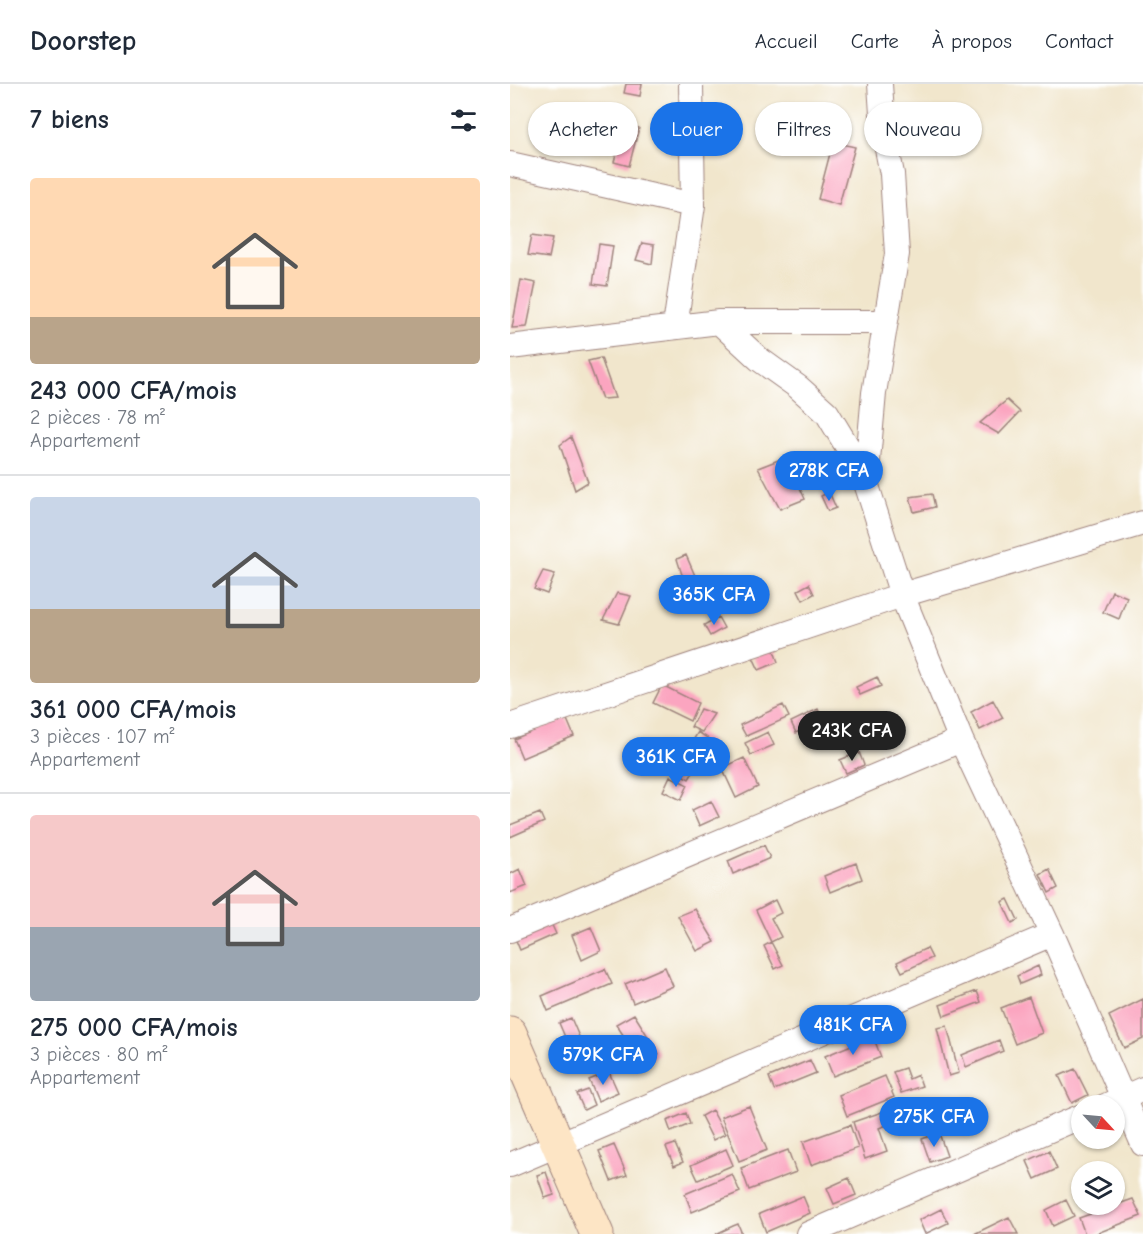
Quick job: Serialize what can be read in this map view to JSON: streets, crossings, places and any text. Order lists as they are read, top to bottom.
{
  "north": "bottom right",
  "page": {
    "header": "Doorstep",
    "nav": [
      "Accueil",
      "Carte",
      "À propos",
      "Contact"
    ],
    "heading": "7 biens",
    "chip": [
      "Acheter",
      "Louer",
      "Filtres",
      "Nouveau"
    ],
    "list": [
      {
        "name": "243 000 CFA/mois",
        "note": "2 pièces · 78 m² · Appartement"
      },
      {
        "name": "361 000 CFA/mois",
        "note": "3 pièces · 107 m² · Appartement"
      },
      {
        "name": "275 000 CFA/mois",
        "note": "3 pièces · 80 m² · Appartement"
      }
    ],
    "price": [
      "278K CFA",
      "365K CFA",
      "243K CFA",
      "361K CFA",
      "481K CFA",
      "579K CFA",
      "275K CFA"
    ]
  }
}
